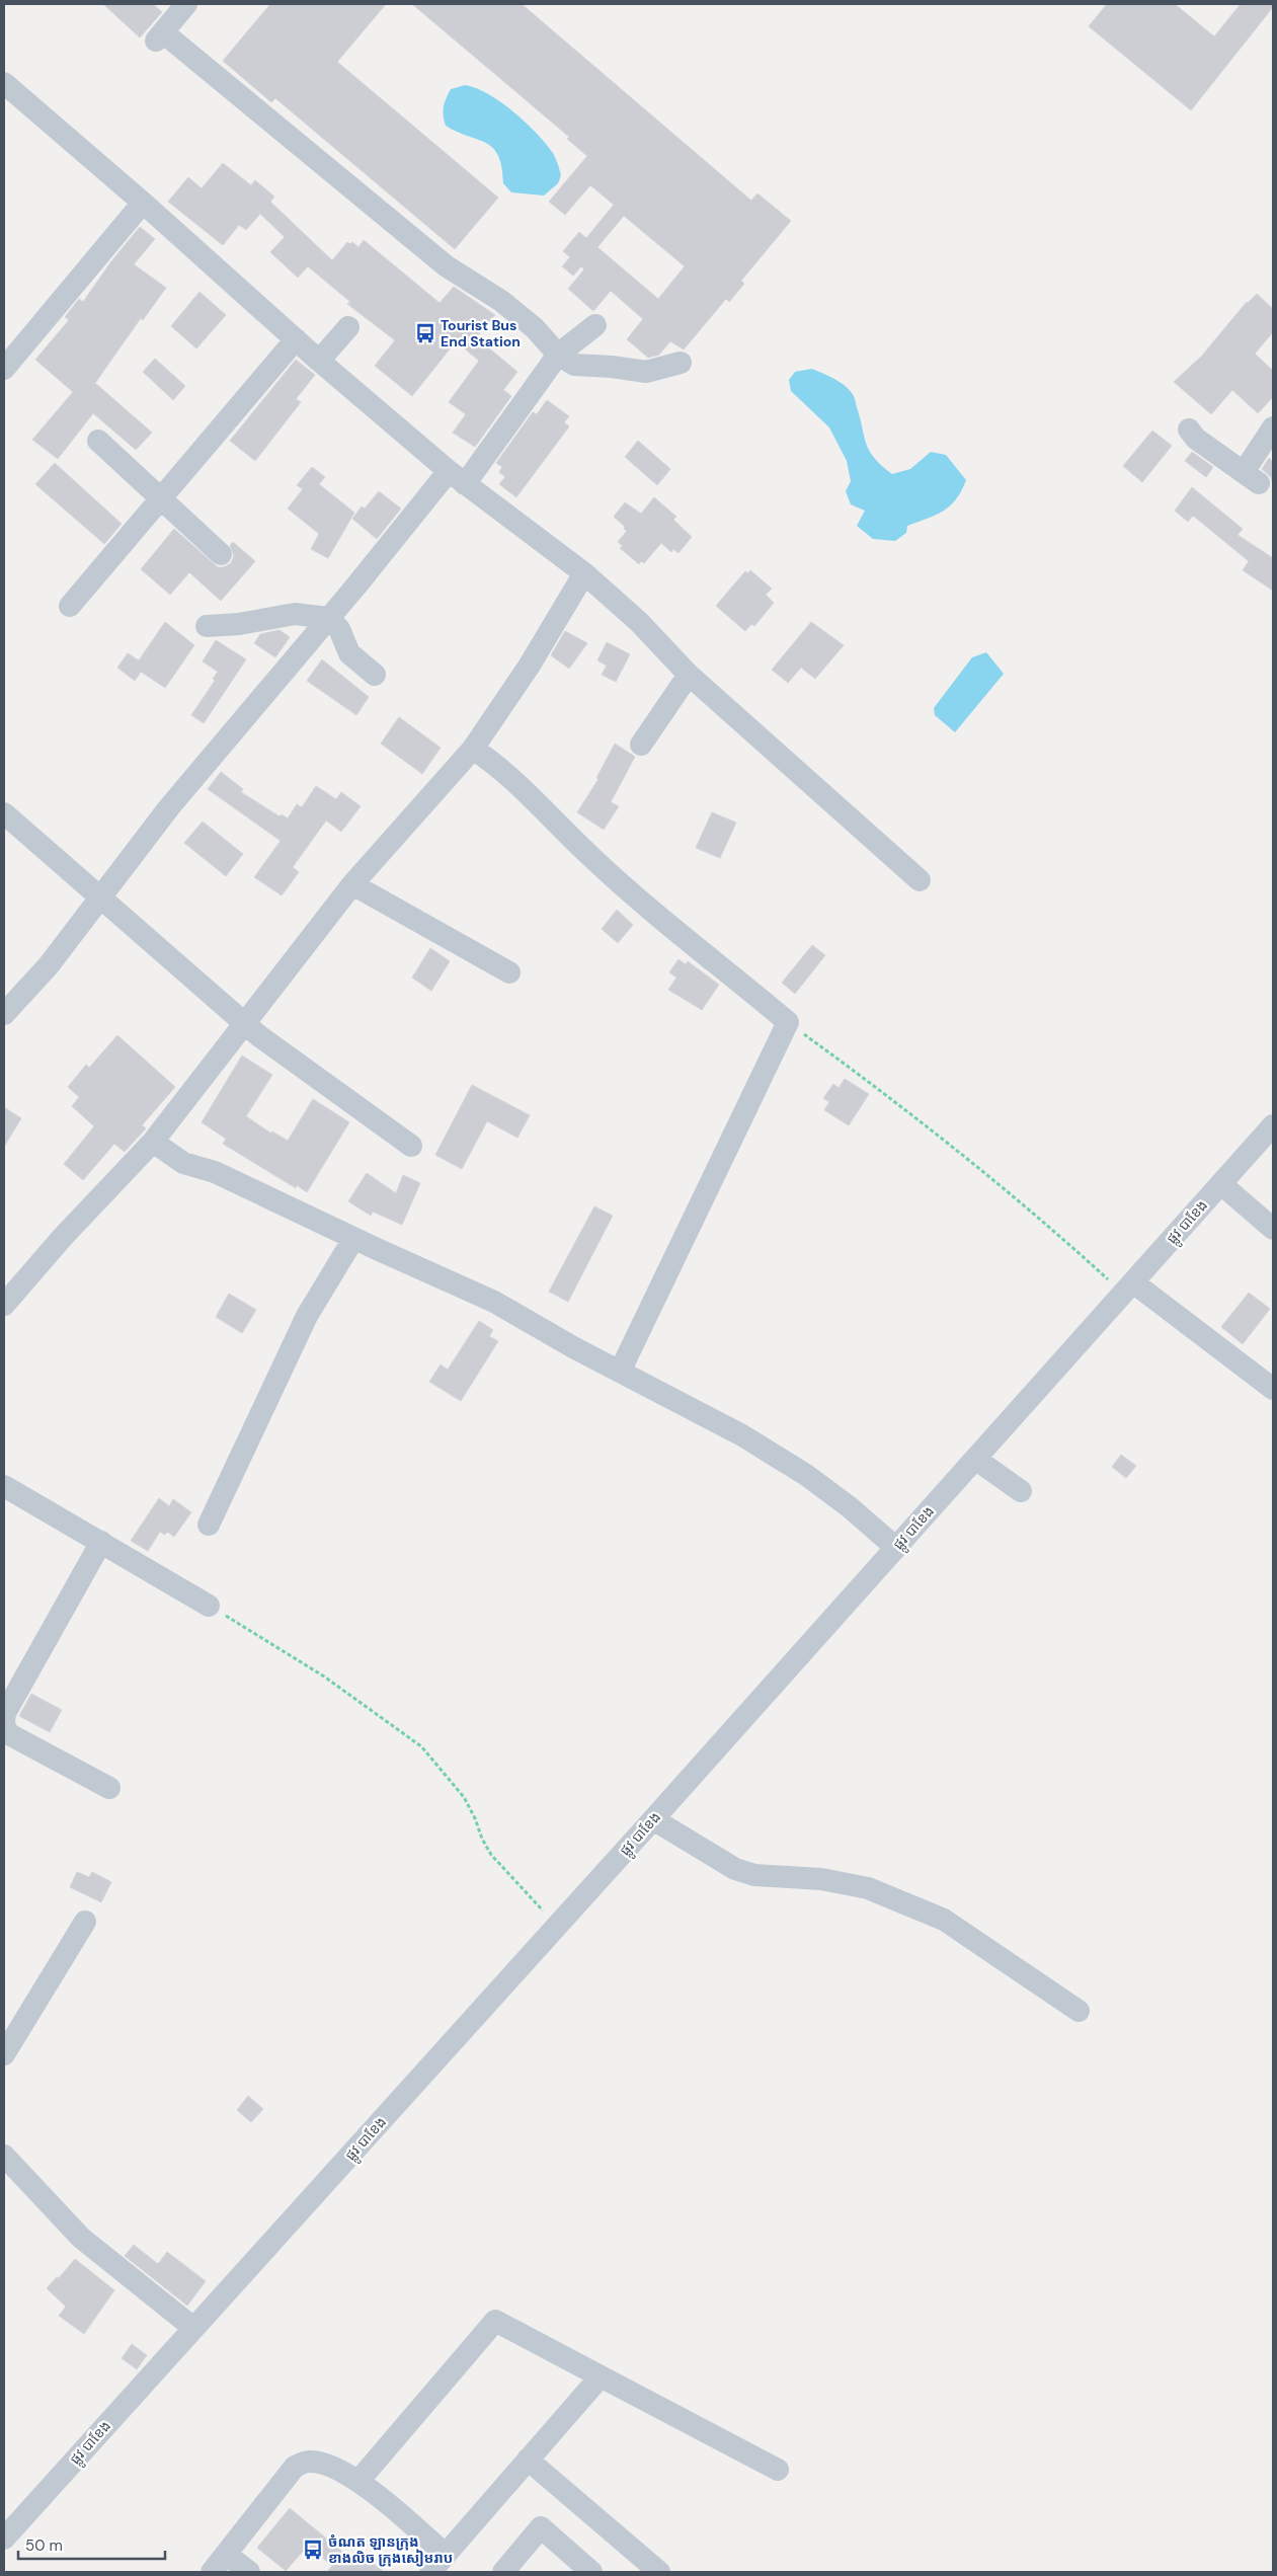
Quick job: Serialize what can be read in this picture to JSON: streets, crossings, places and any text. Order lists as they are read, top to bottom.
{
  "streets": {
    "street": ["ផ្លូវ បាខែង"]
  },
  "places": {
    "bus stop": ["Tourist Bus End Station", "ចំណត ឡានក្រុង ខាងលិច ក្រុងសៀមរាប"]
  },
  "scale_bar": "50 m"
}
